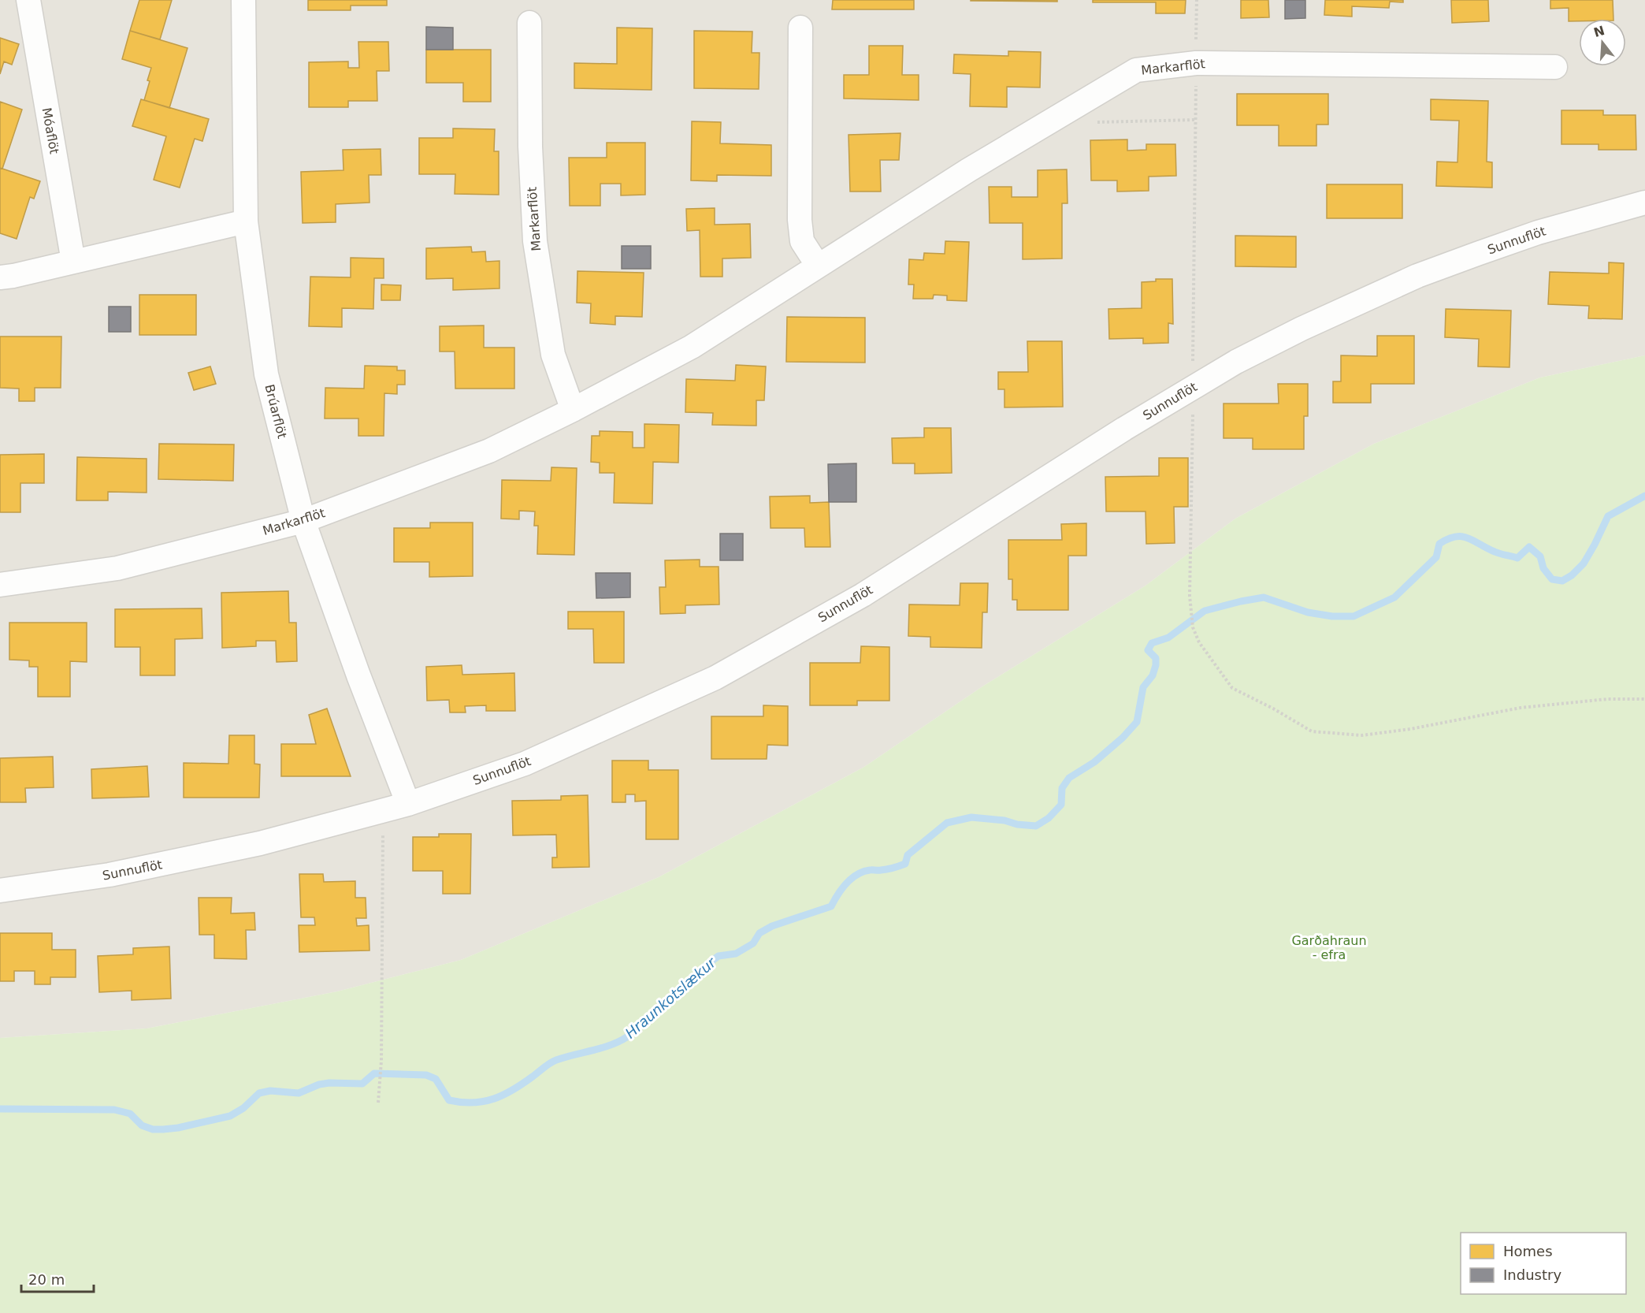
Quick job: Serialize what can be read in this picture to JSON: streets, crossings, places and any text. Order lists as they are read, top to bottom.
{
  "streets": {
    "street": [
      "Markarflöt",
      "Móaflöt",
      "Sunnuflöt",
      "Brúarflöt"
    ]
  },
  "crossings": [
    ["Markarflöt", "Brúarflöt"],
    ["Sunnuflöt", "Brúarflöt"]
  ],
  "water": ["Hraunkotslækur"],
  "parks": ["Garðahraun - efra"],
  "legend": ["Homes", "Industry"],
  "scale_bar": "20 m",
  "north": "top"
}
